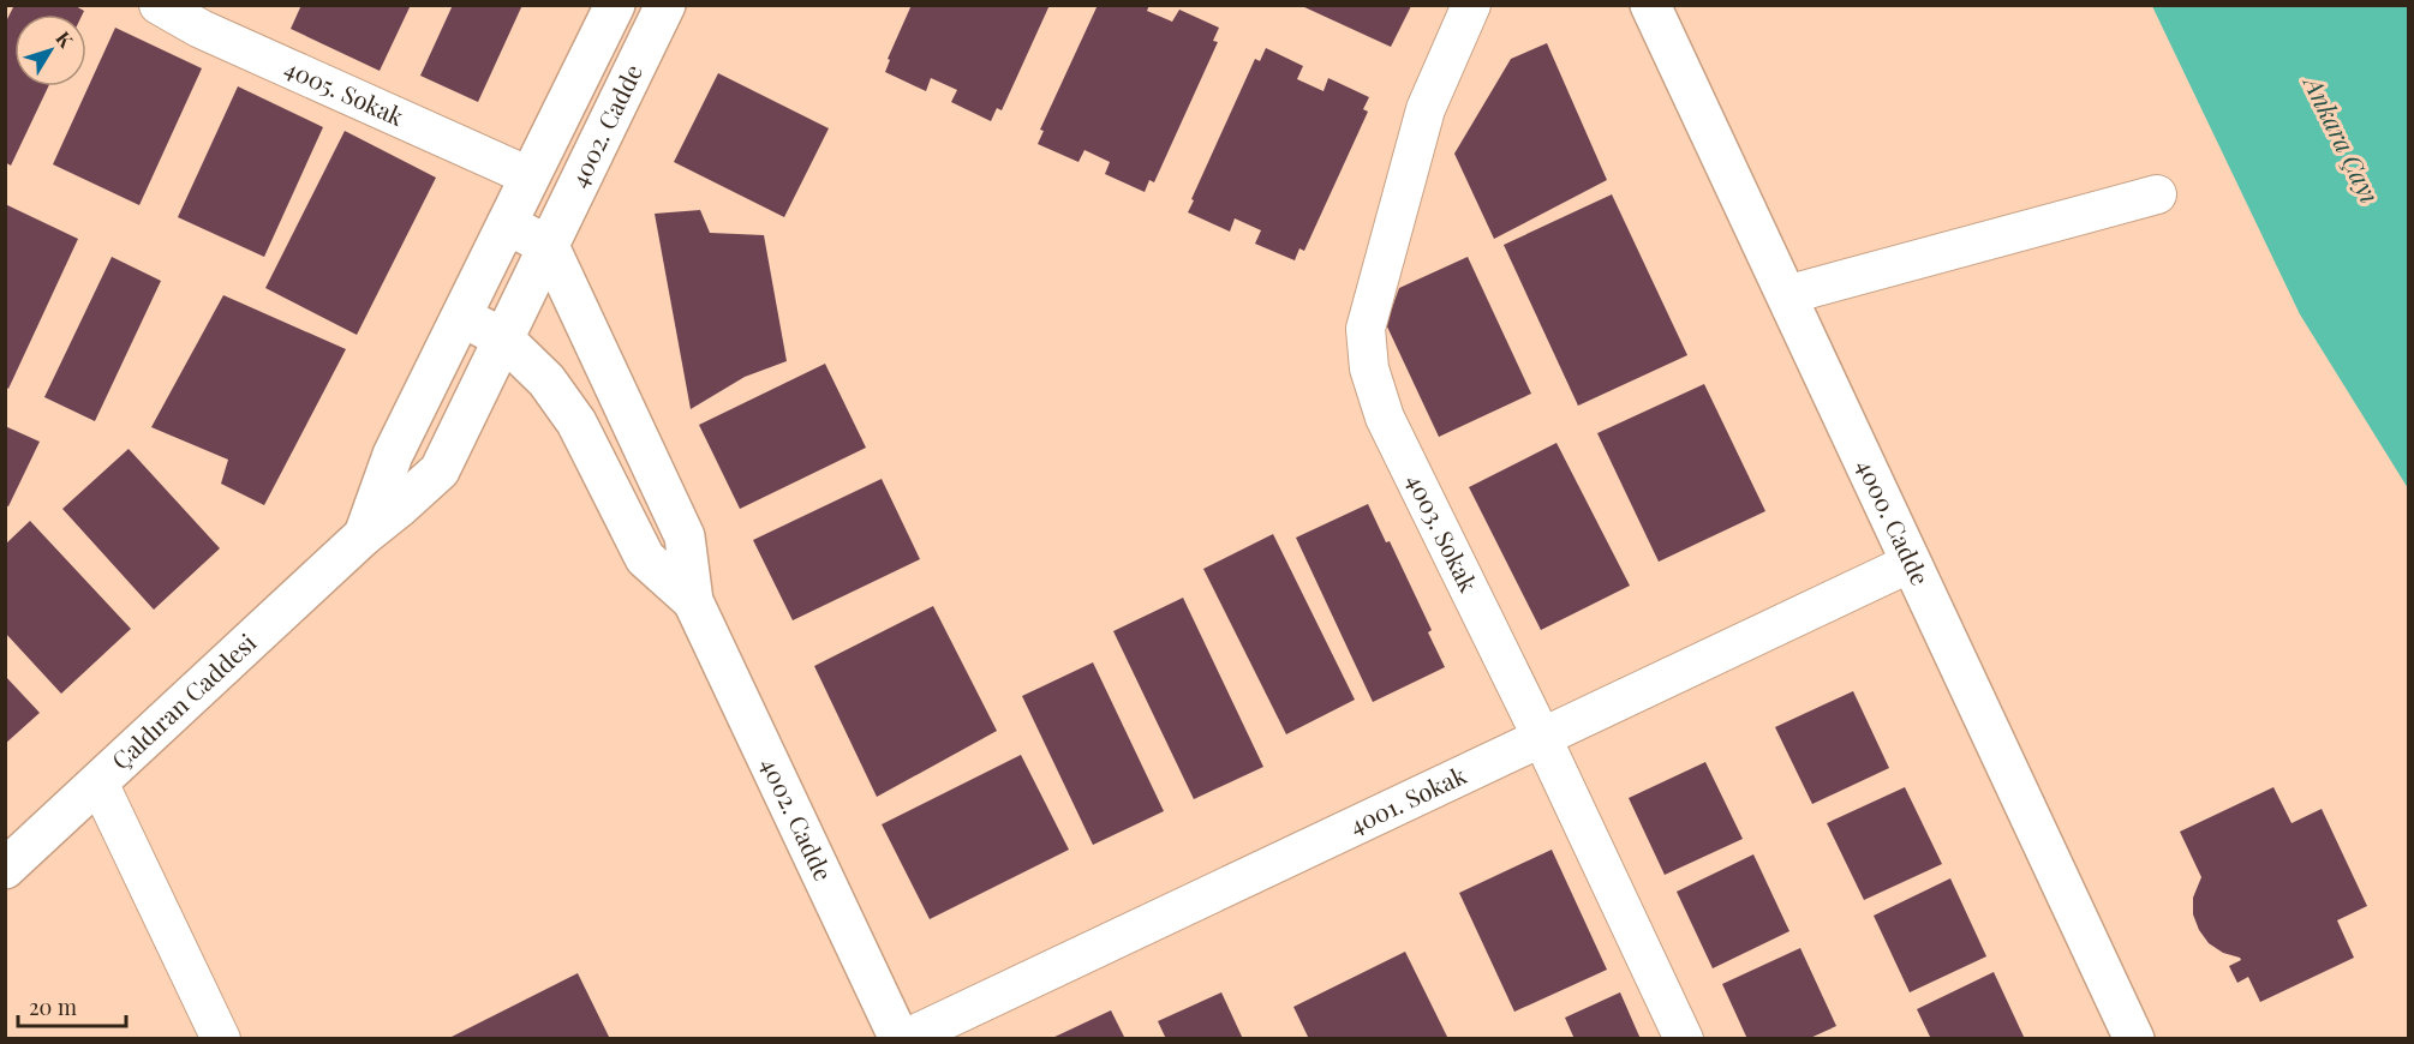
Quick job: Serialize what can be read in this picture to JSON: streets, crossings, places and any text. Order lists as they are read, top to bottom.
{
  "streets": {
    "street": [
      "4005. Sokak",
      "4002. Cadde",
      "4000. Cadde",
      "4003. Sokak",
      "Çaldıran Caddesi",
      "4001. Sokak"
    ]
  },
  "crossings": [
    ["4005. Sokak", "4002. Cadde"],
    ["4002. Cadde", "Çaldıran Caddesi"],
    ["4002. Cadde", "4001. Sokak"],
    ["4000. Cadde", "4001. Sokak"],
    ["4003. Sokak", "4001. Sokak"]
  ],
  "water": ["Ankara Çayı"],
  "scale_bar": "20 m",
  "north": "top right"
}
